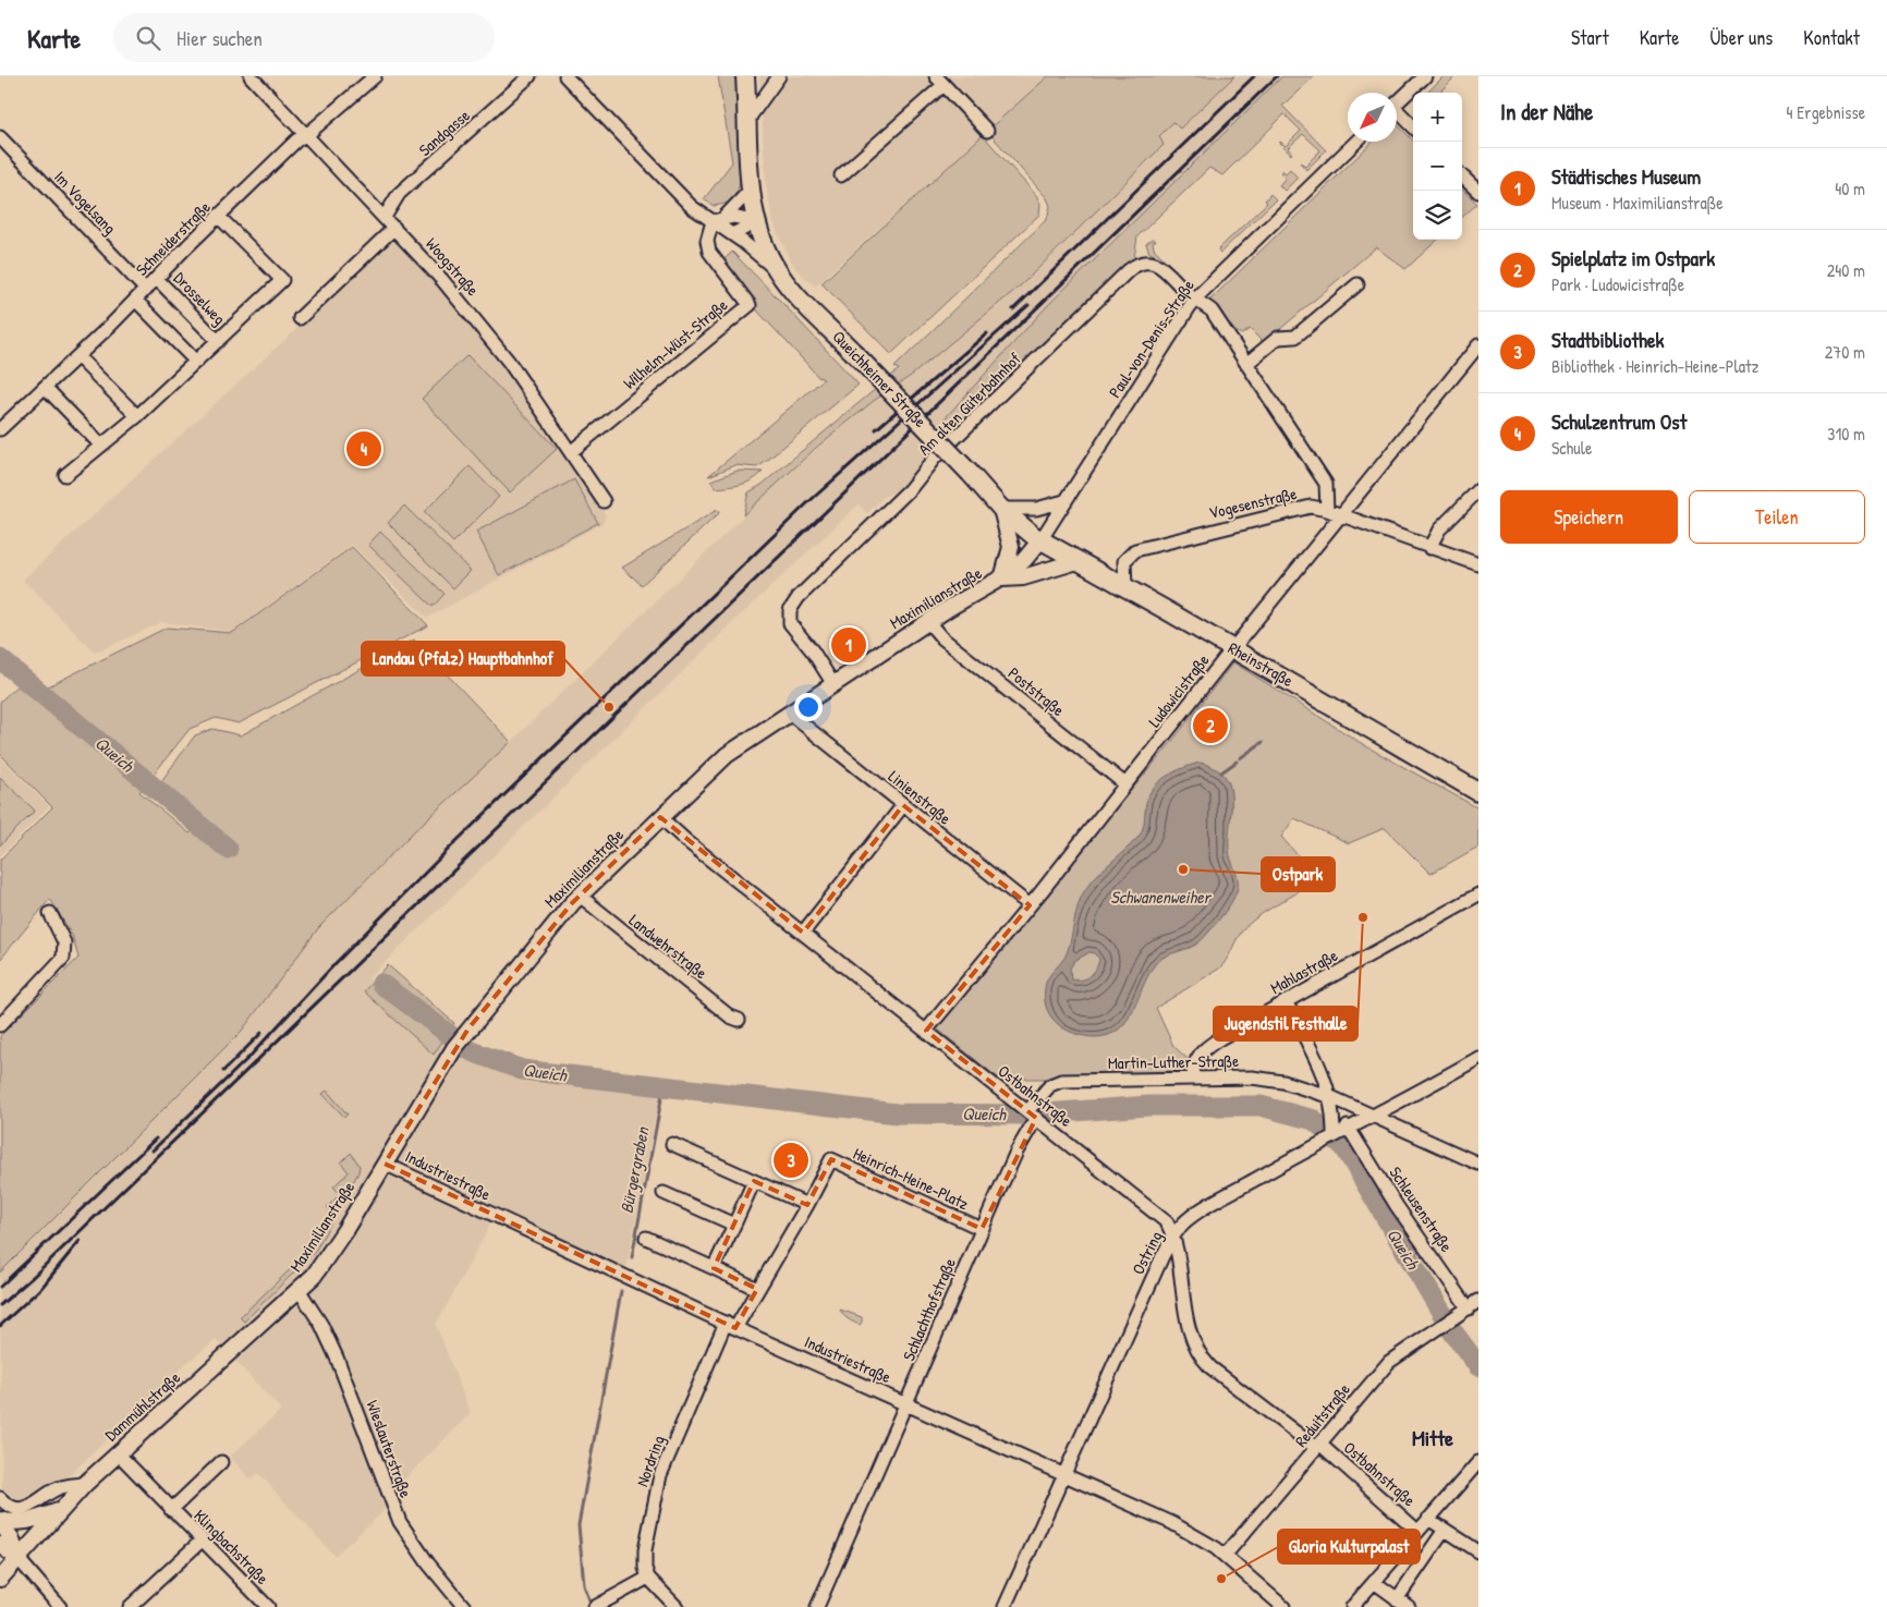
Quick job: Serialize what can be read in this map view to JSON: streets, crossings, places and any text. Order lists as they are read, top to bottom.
{
  "streets": {
    "main road": ["Queichheimer Straße", "Rheinstraße"],
    "street": [
      "Sandgasse",
      "Im Vogelsang",
      "Schneiderstraße",
      "Woogstraße",
      "Drosselweg",
      "Paul-von-Denis-Straße",
      "Wilhelm-Wüst-Straße",
      "Am alten Güterbahnhof",
      "Vogesenstraße",
      "Maximilianstraße",
      "Ludowicistraße",
      "Poststraße",
      "Linienstraße",
      "Landwehrstraße",
      "Mahlastraße",
      "Martin-Luther-Straße",
      "Ostbahnstraße",
      "Industriestraße",
      "Heinrich-Heine-Platz",
      "Schleusenstraße",
      "Ostring",
      "Schlachthofstraße",
      "Dammühlstraße",
      "Reduitstraße",
      "Wieslauterstraße",
      "Nordring",
      "Klingbachstraße"
    ]
  },
  "crossings": [
    ["Sandgasse", "Woogstraße"],
    ["Im Vogelsang", "Schneiderstraße"],
    ["Schneiderstraße", "Woogstraße"],
    ["Schneiderstraße", "Drosselweg"],
    ["Woogstraße", "Wilhelm-Wüst-Straße"],
    ["Paul-von-Denis-Straße", "Queichheimer Straße"],
    ["Paul-von-Denis-Straße", "Am alten Güterbahnhof"],
    ["Paul-von-Denis-Straße", "Maximilianstraße"],
    ["Paul-von-Denis-Straße", "Rheinstraße"],
    ["Queichheimer Straße", "Maximilianstraße"],
    ["Queichheimer Straße", "Rheinstraße"],
    ["Am alten Güterbahnhof", "Maximilianstraße"],
    ["Vogesenstraße", "Rheinstraße"],
    ["Vogesenstraße", "Ludowicistraße"],
    ["Maximilianstraße", "Rheinstraße"],
    ["Maximilianstraße", "Poststraße"],
    ["Maximilianstraße", "Linienstraße"],
    ["Maximilianstraße", "Landwehrstraße"],
    ["Maximilianstraße", "Ostbahnstraße"],
    ["Maximilianstraße", "Industriestraße"],
    ["Maximilianstraße", "Dammühlstraße"],
    ["Maximilianstraße", "Wieslauterstraße"],
    ["Rheinstraße", "Ludowicistraße"],
    ["Ludowicistraße", "Poststraße"],
    ["Ludowicistraße", "Linienstraße"],
    ["Ludowicistraße", "Ostbahnstraße"],
    ["Mahlastraße", "Martin-Luther-Straße"],
    ["Martin-Luther-Straße", "Ostbahnstraße"],
    ["Martin-Luther-Straße", "Ostring"],
    ["Martin-Luther-Straße", "Schlachthofstraße"],
    ["Ostbahnstraße", "Ostring"],
    ["Ostbahnstraße", "Schlachthofstraße"],
    ["Ostbahnstraße", "Reduitstraße"],
    ["Industriestraße", "Ostring"],
    ["Industriestraße", "Schlachthofstraße"],
    ["Industriestraße", "Reduitstraße"],
    ["Industriestraße", "Nordring"],
    ["Heinrich-Heine-Platz", "Schlachthofstraße"],
    ["Heinrich-Heine-Platz", "Nordring"],
    ["Schleusenstraße", "Ostring"],
    ["Schleusenstraße", "Reduitstraße"],
    ["Dammühlstraße", "Wieslauterstraße"],
    ["Dammühlstraße", "Klingbachstraße"]
  ],
  "districts": ["Mitte"],
  "water": ["Queich", "Schwanenweiher", "Bürgergraben"],
  "places": [
    "Landau (Pfalz) Hauptbahnhof",
    "Ostpark",
    "Jugendstil Festhalle",
    "Gloria Kulturpalast"
  ],
  "north": "bottom left",
  "page": {
    "header": "Karte",
    "search": "Hier suchen",
    "nav": [
      "Start",
      "Karte",
      "Über uns",
      "Kontakt"
    ],
    "heading": ["In der Nähe", "4 Ergebnisse"],
    "map_buttons": ["+", "−"],
    "list": [
      {
        "mark": "1",
        "name": "Städtisches Museum",
        "note": "Museum · Maximilianstraße",
        "value": "40 m"
      },
      {
        "mark": "2",
        "name": "Spielplatz im Ostpark",
        "note": "Park · Ludowicistraße",
        "value": "240 m"
      },
      {
        "mark": "3",
        "name": "Stadtbibliothek",
        "note": "Bibliothek · Heinrich-Heine-Platz",
        "value": "270 m"
      },
      {
        "mark": "4",
        "name": "Schulzentrum Ost",
        "note": "Schule",
        "value": "310 m"
      }
    ],
    "pins": [
      "4",
      "1",
      "2",
      "3"
    ],
    "buttons": ["Speichern", "Teilen"]
  }
}
